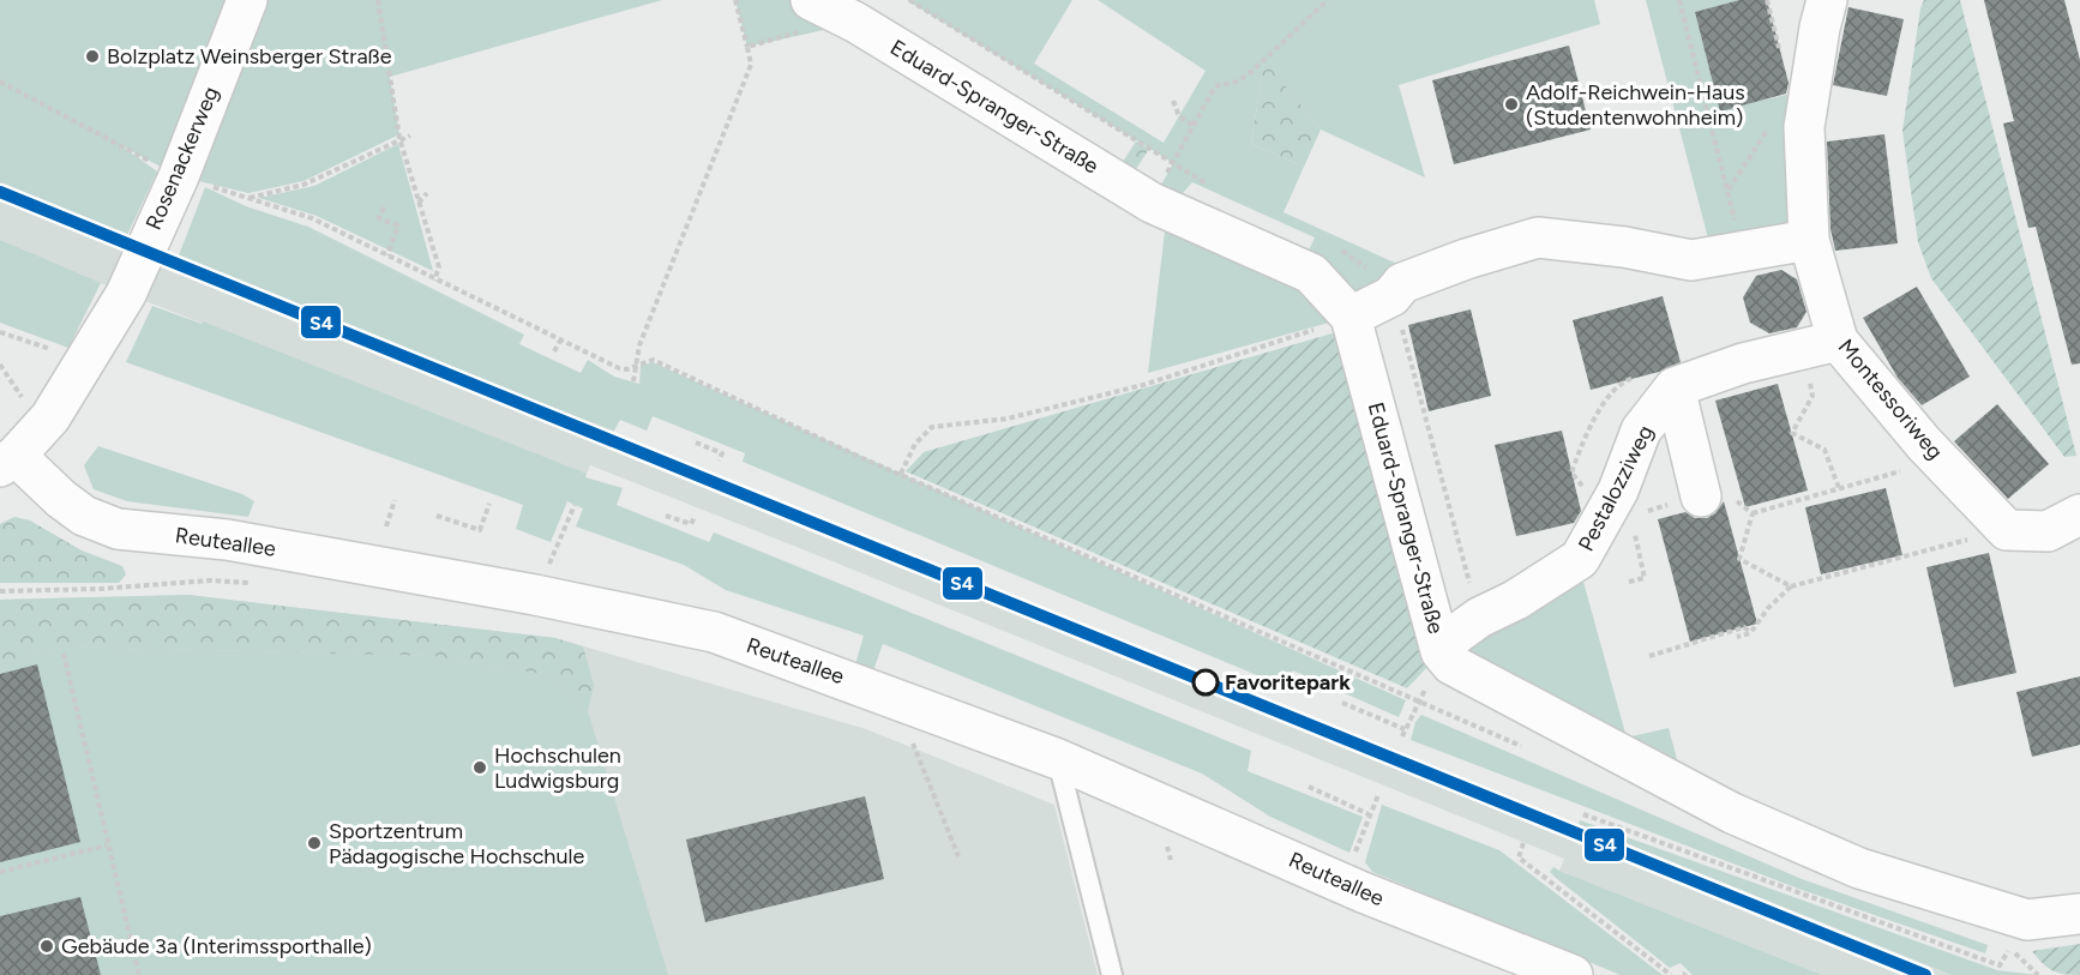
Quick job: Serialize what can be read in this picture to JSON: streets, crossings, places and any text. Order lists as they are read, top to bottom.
{
  "streets": {
    "street": [
      "Eduard-Spranger-Straße",
      "Rosenackerweg",
      "Montessoriweg",
      "Pestalozziweg",
      "Reuteallee"
    ]
  },
  "crossings": [
    ["Eduard-Spranger-Straße", "Pestalozziweg"],
    ["Rosenackerweg", "Reuteallee"]
  ],
  "places": [
    "Bolzplatz Weinsberger Straße",
    "Adolf-Reichwein-Haus (Studentenwohnheim)",
    "Favoritepark",
    "Hochschulen Ludwigsburg",
    "Sportzentrum Pädagogische Hochschule",
    "Gebäude 3a (Interimssporthalle)"
  ],
  "lines": ["transit line S4"]
}
